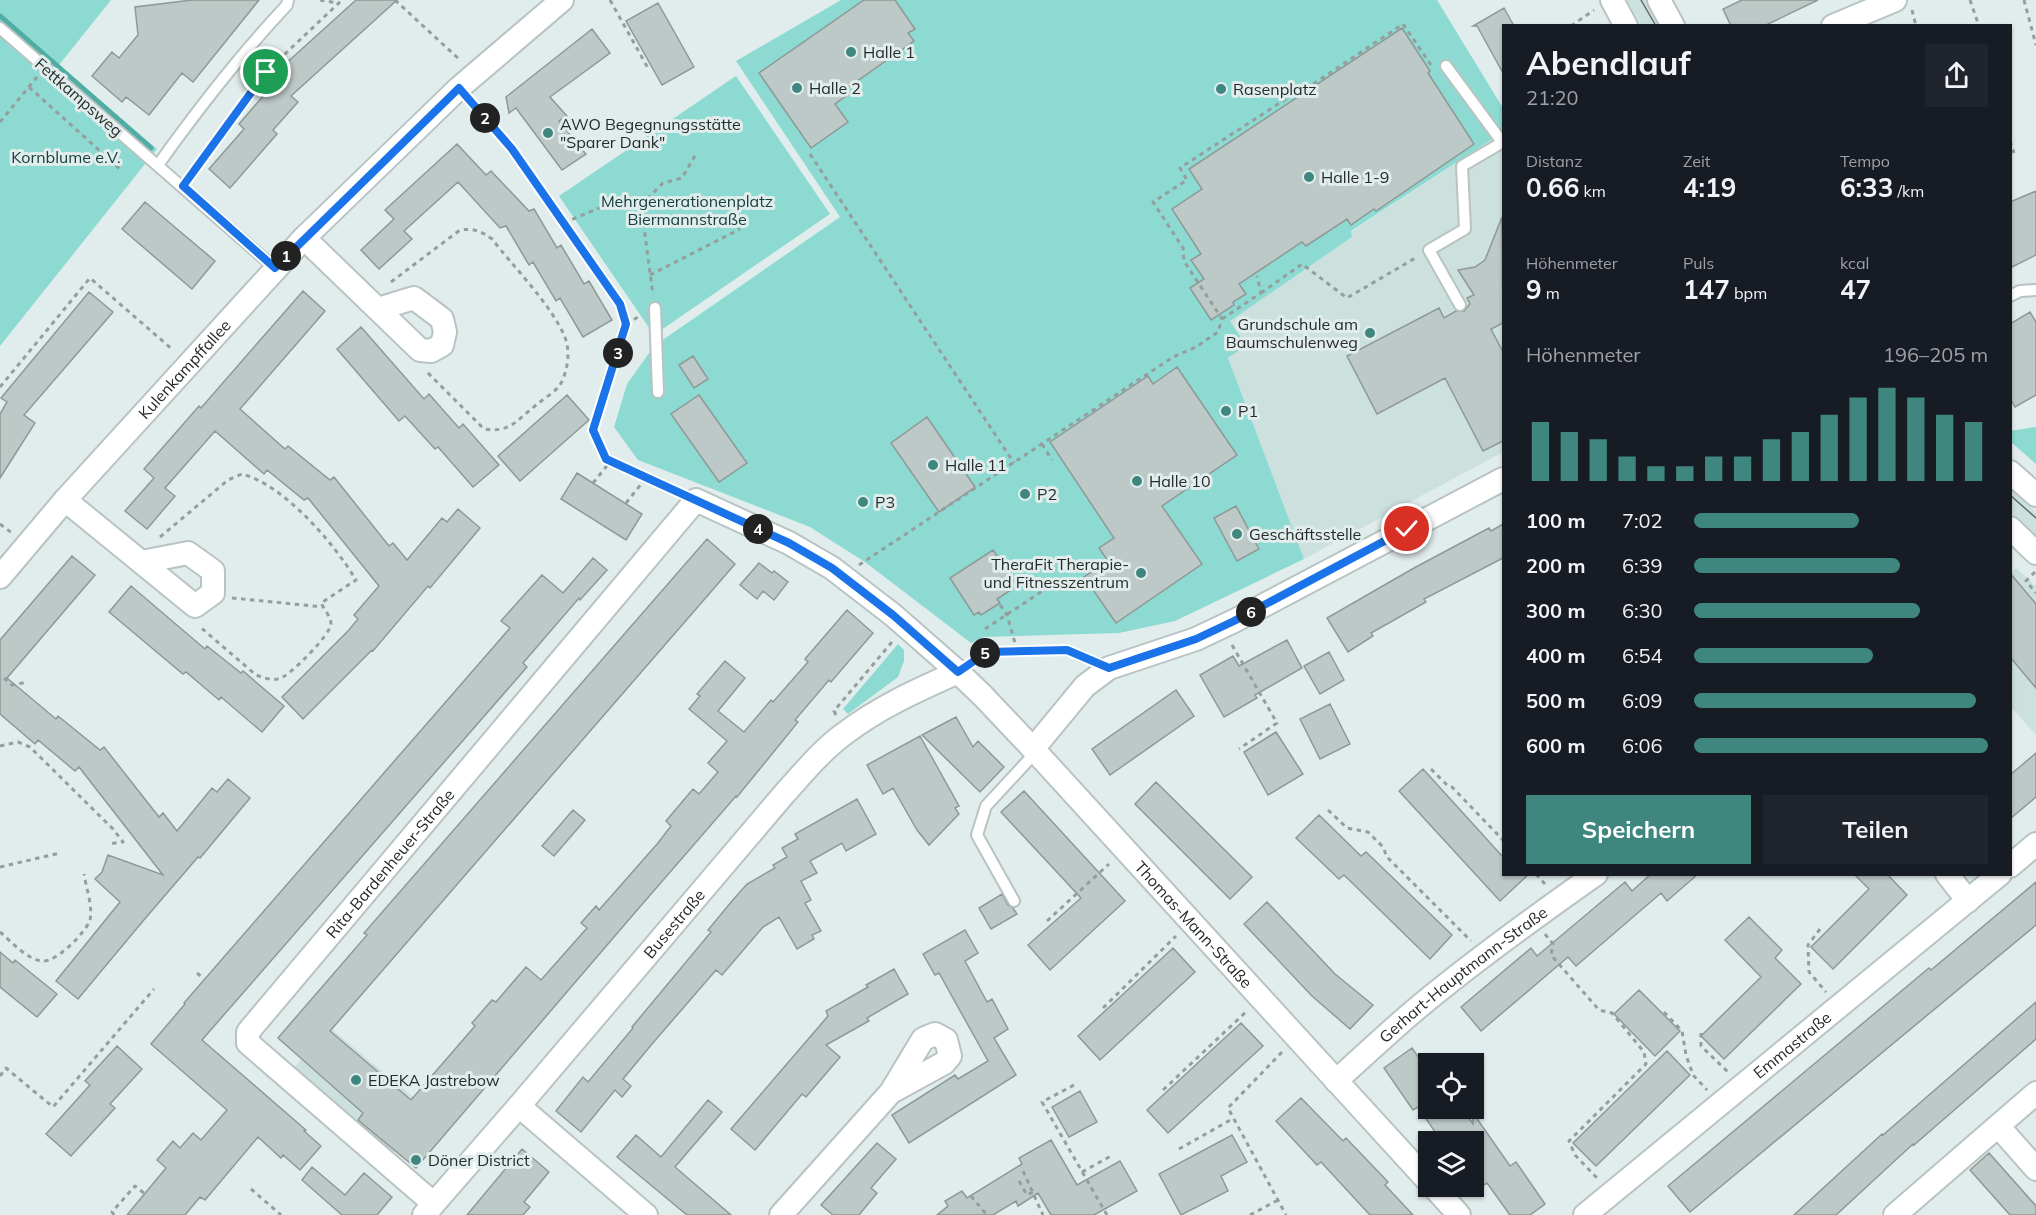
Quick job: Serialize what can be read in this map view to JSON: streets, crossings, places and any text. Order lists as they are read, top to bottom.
{
  "streets": {
    "street": [
      "Kulenkampffallee",
      "Rita-Bardenheuer-Straße",
      "Busestraße",
      "Thomas-Mann-Straße",
      "Gerhart-Hauptmann-Straße",
      "Emmastraße"
    ],
    "lane": ["Fettkampsweg"]
  },
  "crossings": [
    ["Fettkampsweg", "Kulenkampffallee"],
    ["Rita-Bardenheuer-Straße", "Busestraße"],
    ["Rita-Bardenheuer-Straße", "Thomas-Mann-Straße"],
    ["Busestraße", "Thomas-Mann-Straße"],
    ["Thomas-Mann-Straße", "Gerhart-Hauptmann-Straße"]
  ],
  "parks": ["Kornblume e.V.", "Mehrgenerationenplatz Biermannstraße"],
  "places": [
    "Halle 1",
    "Halle 2",
    "Rasenplatz",
    "AWO Begegnungsstätte \"Sparer Dank\"",
    "Halle 1-9",
    "Grundschule am Baumschulenweg",
    "P1",
    "Halle 11",
    "Halle 10",
    "P2",
    "P3",
    "Geschäftsstelle",
    "TheraFit Therapie- und Fitnesszentrum",
    "EDEKA Jastrebow",
    "Döner District"
  ],
  "page": {
    "heading": ["Abendlauf", "21:20"],
    "pins": [
      "2",
      "1",
      "3",
      "4",
      "6",
      "5"
    ],
    "stats": [
      ["Distanz", "0.66 km"],
      ["Zeit", "4:19"],
      ["Tempo", "6:33 /km"],
      ["Höhenmeter", "9 m"],
      ["Puls", "147 bpm"],
      ["kcal", "47"]
    ],
    "chart": ["Höhenmeter", "196–205 m"],
    "list": [
      {
        "name": "100 m",
        "note": "7:02"
      },
      {
        "name": "200 m",
        "note": "6:39"
      },
      {
        "name": "300 m",
        "note": "6:30"
      },
      {
        "name": "400 m",
        "note": "6:54"
      },
      {
        "name": "500 m",
        "note": "6:09"
      },
      {
        "name": "600 m",
        "note": "6:06"
      }
    ],
    "buttons": ["Speichern", "Teilen"]
  }
}
